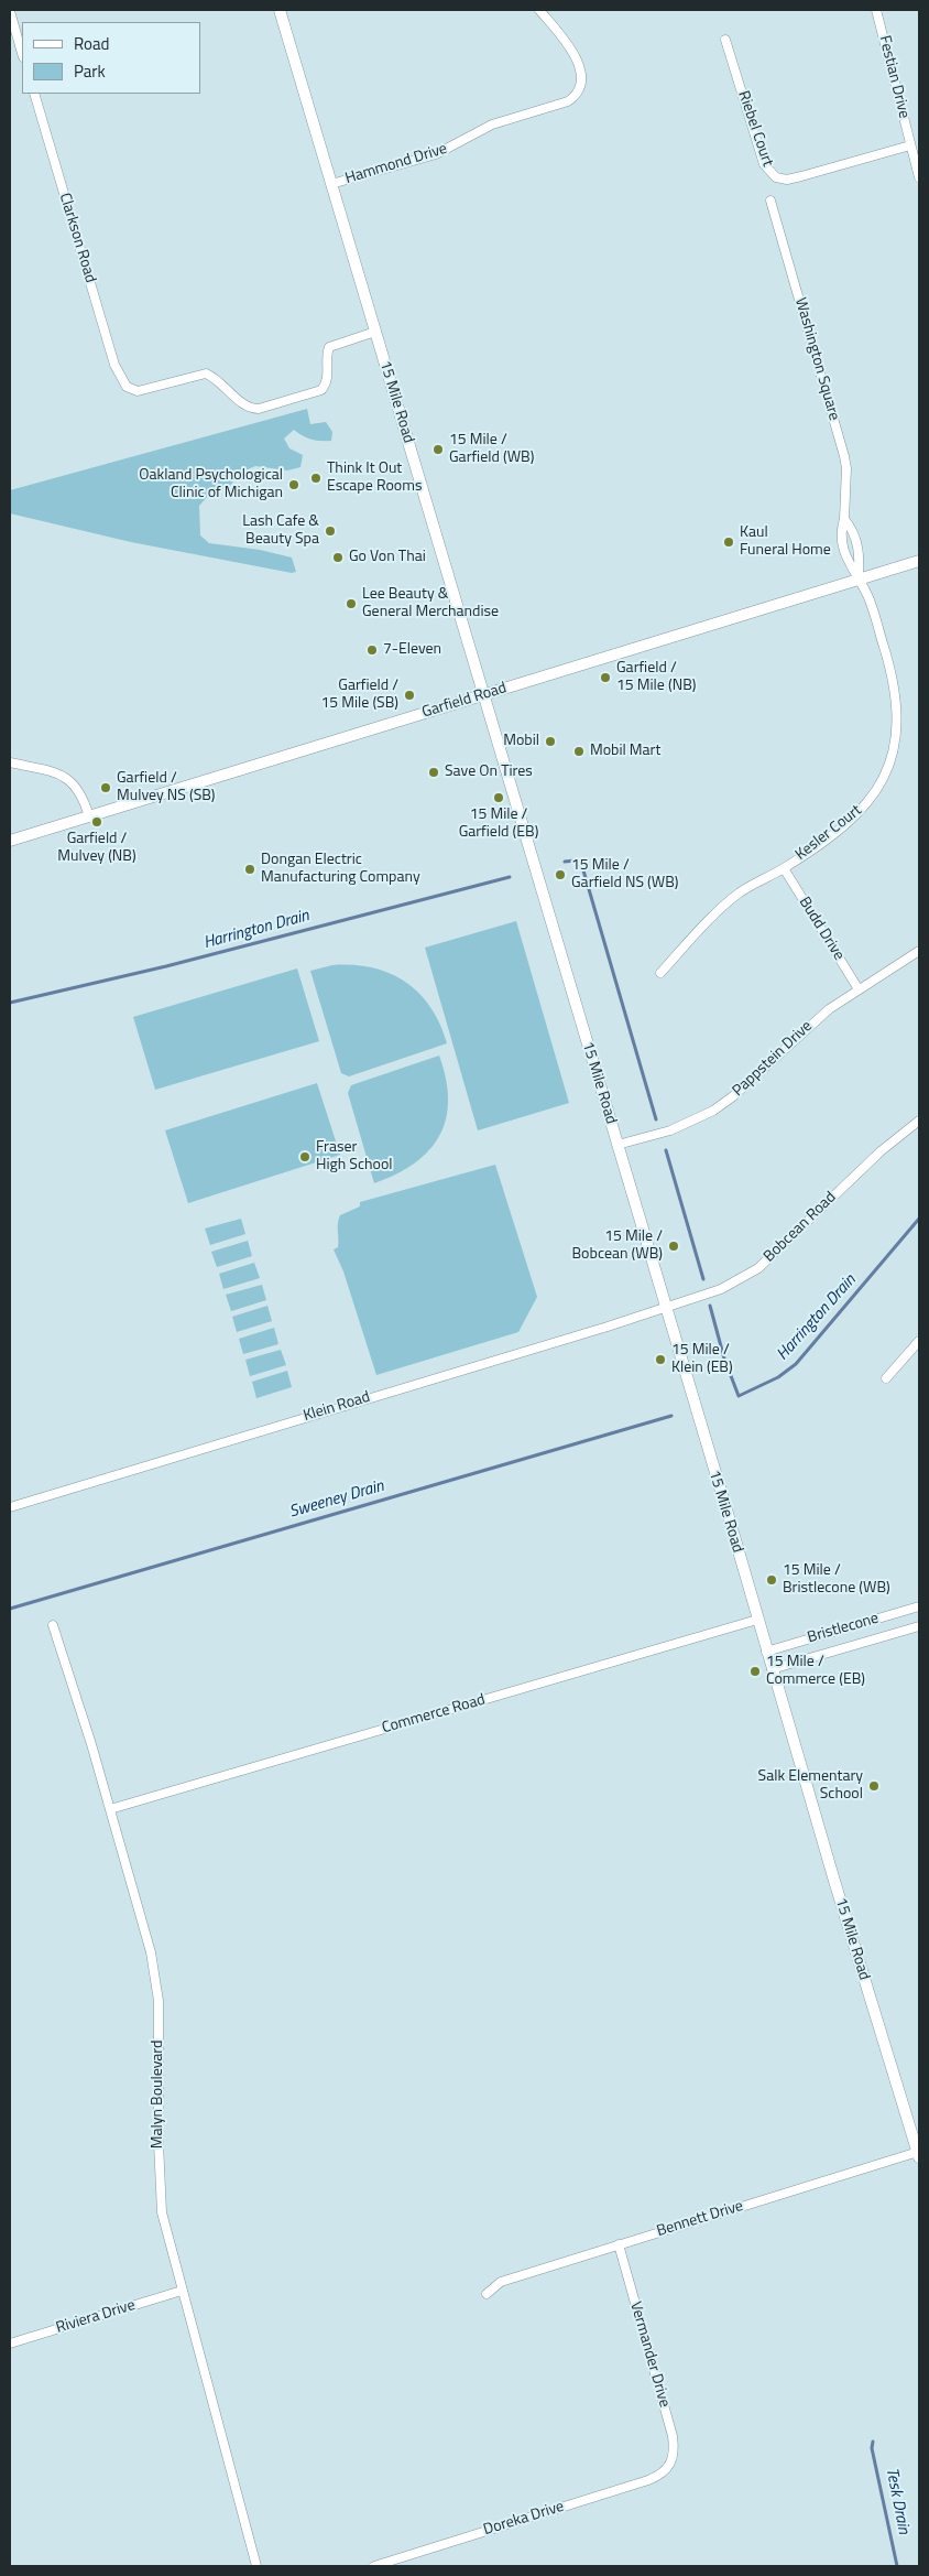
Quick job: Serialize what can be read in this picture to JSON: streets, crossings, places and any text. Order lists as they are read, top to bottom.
{
  "streets": {
    "main road": ["15 Mile Road", "Garfield Road"],
    "street": [
      "Festian Drive",
      "Riebel Court",
      "Hammond Drive",
      "Clarkson Road",
      "Washington Square",
      "Kesler Court",
      "Budd Drive",
      "Pappstein Drive",
      "Bobcean Road",
      "Klein Road",
      "Bristlecone",
      "Commerce Road",
      "Malyn Boulevard",
      "Bennett Drive",
      "Riviera Drive",
      "Vermander Drive",
      "Doreka Drive"
    ]
  },
  "crossings": [
    ["Festian Drive", "Riebel Court"],
    ["Hammond Drive", "15 Mile Road"],
    ["Clarkson Road", "15 Mile Road"],
    ["Washington Square", "Garfield Road"],
    ["Washington Square", "Kesler Court"],
    ["15 Mile Road", "Garfield Road"],
    ["15 Mile Road", "Pappstein Drive"],
    ["15 Mile Road", "Bobcean Road"],
    ["15 Mile Road", "Klein Road"],
    ["15 Mile Road", "Bristlecone"],
    ["15 Mile Road", "Commerce Road"],
    ["15 Mile Road", "Bennett Drive"],
    ["Garfield Road", "Kesler Court"],
    ["Kesler Court", "Budd Drive"],
    ["Budd Drive", "Pappstein Drive"],
    ["Bobcean Road", "Klein Road"],
    ["Commerce Road", "Malyn Boulevard"],
    ["Malyn Boulevard", "Riviera Drive"],
    ["Bennett Drive", "Vermander Drive"],
    ["Vermander Drive", "Doreka Drive"]
  ],
  "water": ["Harrington Drain", "Sweeney Drain", "Tesk Drain"],
  "places": [
    "15 Mile / Garfield (WB)",
    "Think It Out Escape Rooms",
    "Oakland Psychological Clinic of Michigan",
    "Lash Cafe & Beauty Spa",
    "Kaul Funeral Home",
    "Go Von Thai",
    "Lee Beauty & General Merchandise",
    "7-Eleven",
    "Garfield / 15 Mile (NB)",
    "Garfield / 15 Mile (SB)",
    "Mobil",
    "Mobil Mart",
    "Save On Tires",
    "Garfield / Mulvey NS (SB)",
    "15 Mile / Garfield (EB)",
    "Garfield / Mulvey (NB)",
    "Dongan Electric Manufacturing Company",
    "15 Mile / Garfield NS (WB)",
    "Fraser High School",
    "15 Mile / Bobcean (WB)",
    "15 Mile / Klein (EB)",
    "15 Mile / Bristlecone (WB)",
    "15 Mile / Commerce (EB)",
    "Salk Elementary School"
  ],
  "legend": ["Road", "Park"]
}
